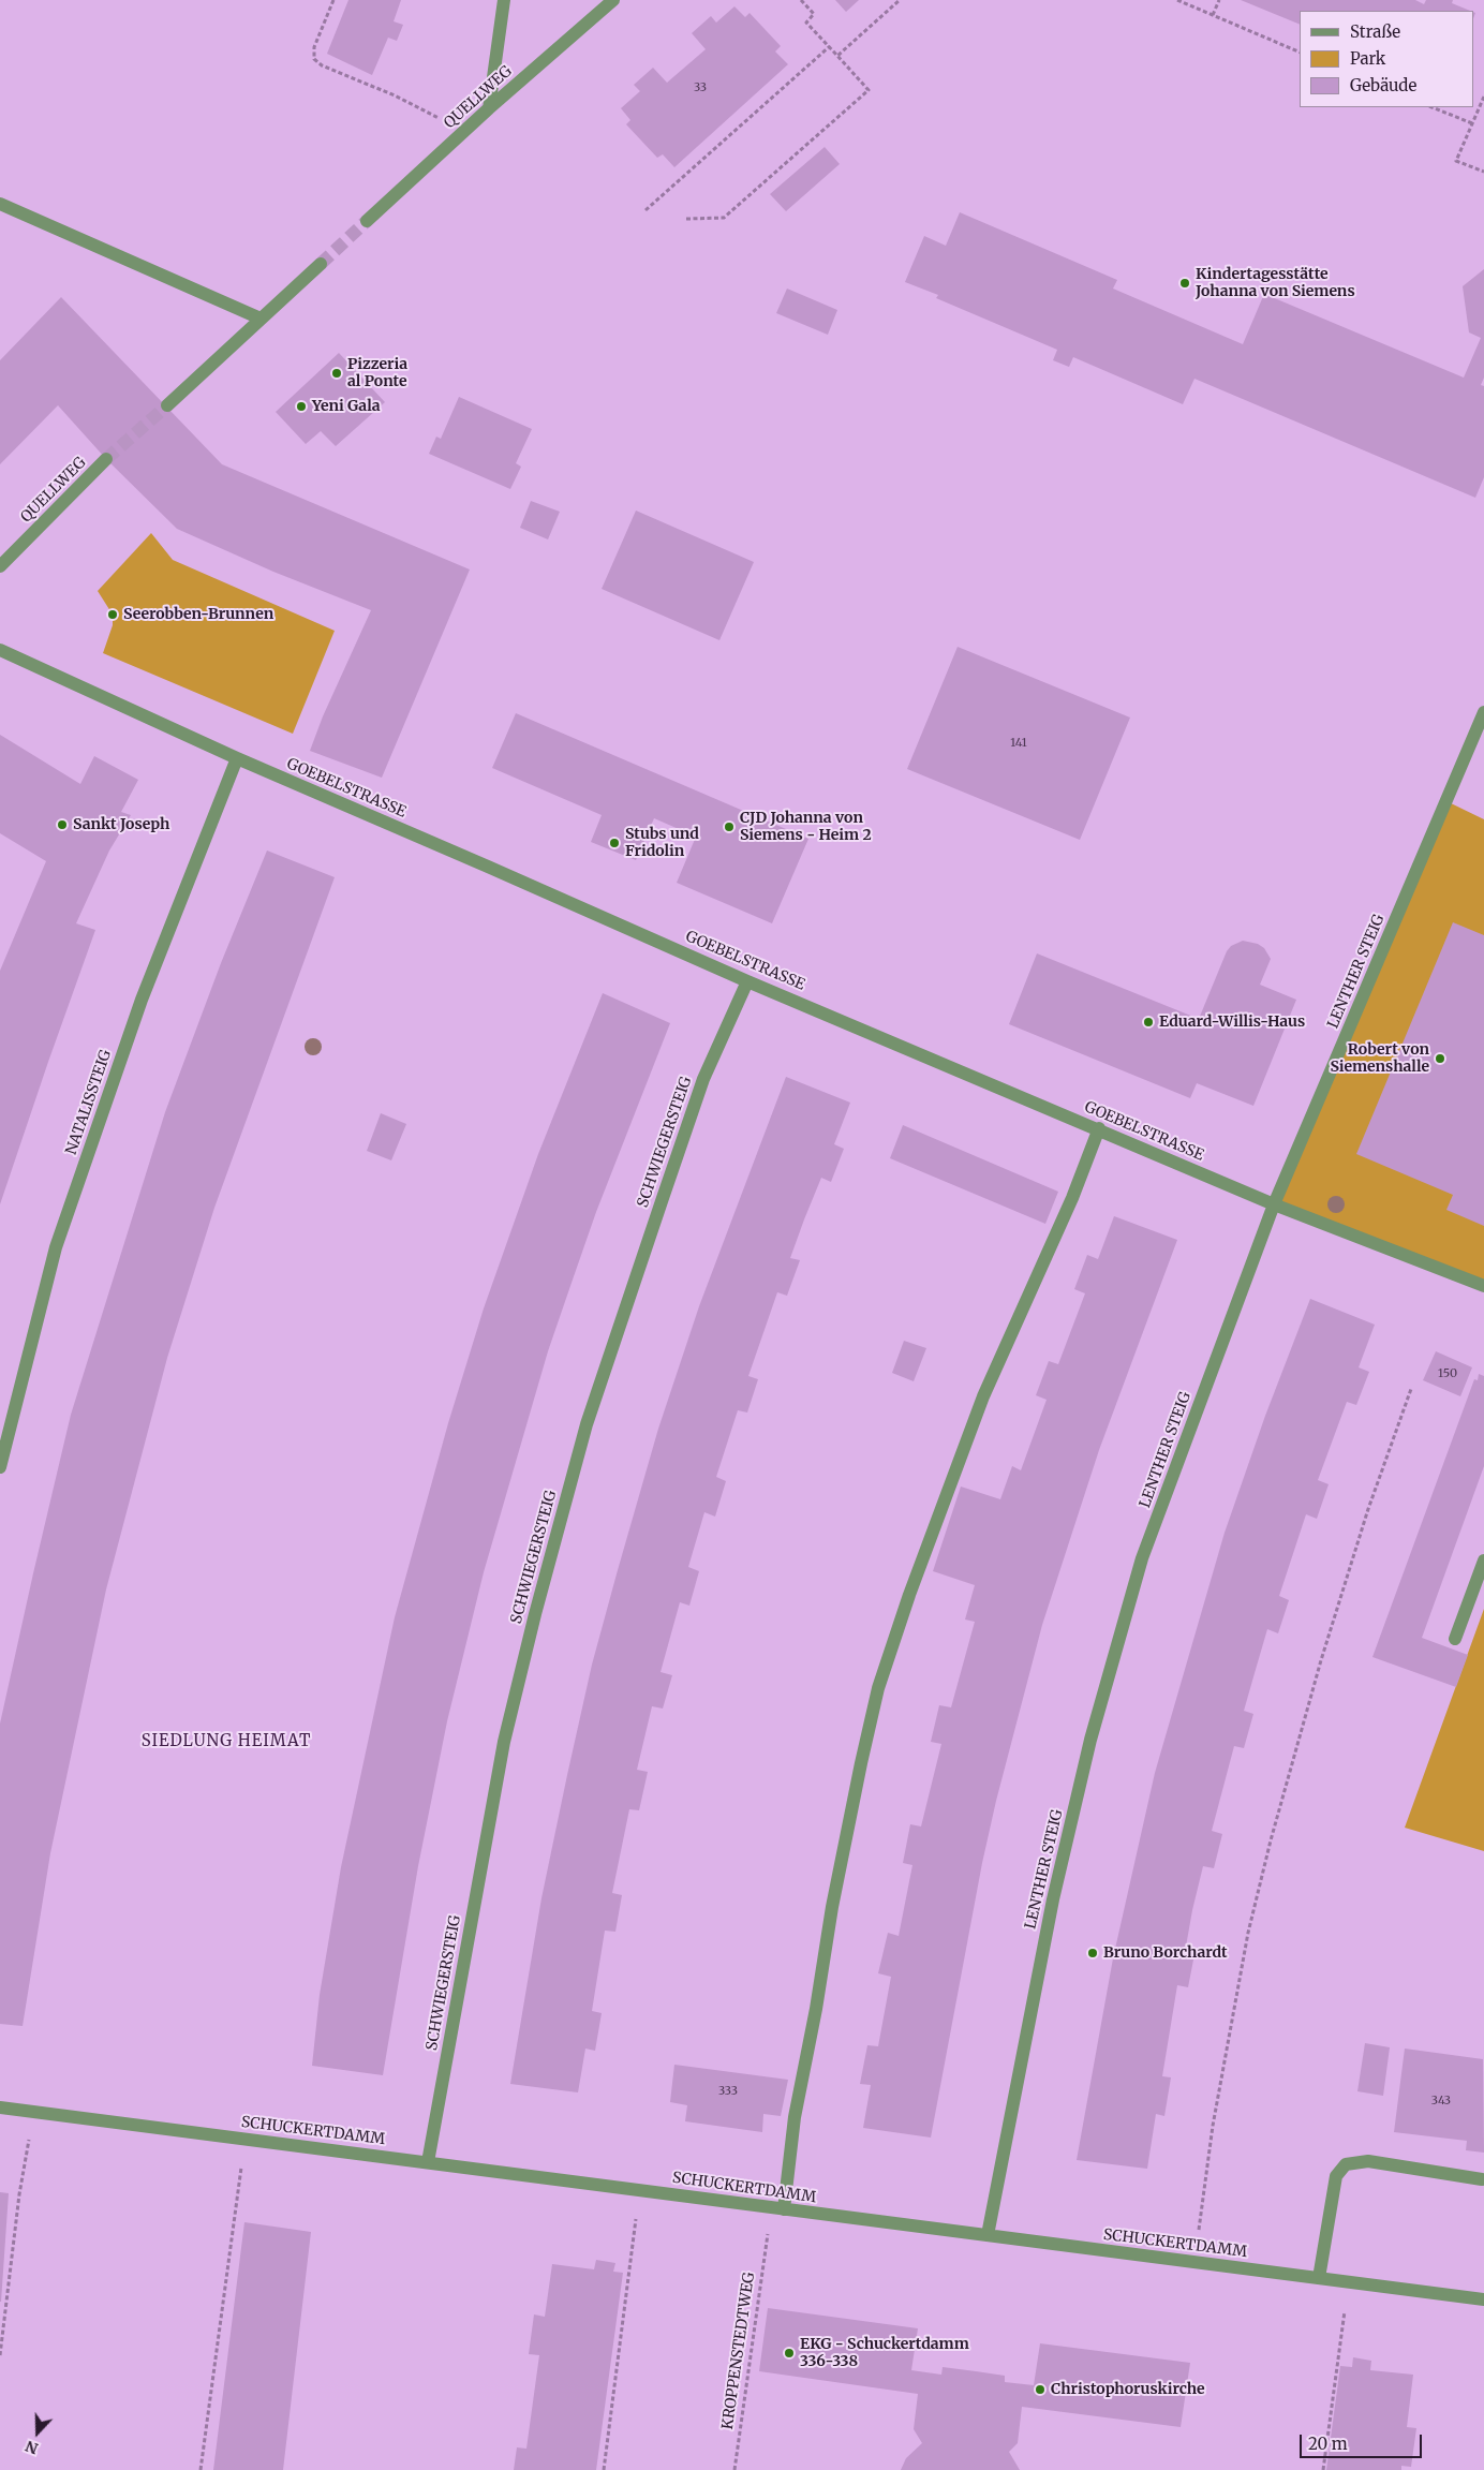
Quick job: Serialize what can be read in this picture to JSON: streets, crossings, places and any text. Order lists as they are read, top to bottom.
{
  "streets": {
    "street": [
      "QUELLWEG",
      "GOEBELSTRASSE",
      "LENTHER STEIG",
      "NATALISSTEIG",
      "SCHWIEGERSTEIG",
      "SCHUCKERTDAMM"
    ],
    "path": ["KROPPENSTEDTWEG"]
  },
  "crossings": [
    ["GOEBELSTRASSE", "LENTHER STEIG"],
    ["GOEBELSTRASSE", "NATALISSTEIG"],
    ["GOEBELSTRASSE", "SCHWIEGERSTEIG"],
    ["LENTHER STEIG", "SCHUCKERTDAMM"],
    ["SCHWIEGERSTEIG", "SCHUCKERTDAMM"]
  ],
  "districts": ["SIEDLUNG HEIMAT"],
  "places": [
    "Kindertagesstätte Johanna von Siemens",
    "Pizzeria al Ponte",
    "Yeni Gala",
    "Seerobben-Brunnen",
    "Sankt Joseph",
    "CJD Johanna von Siemens - Heim 2",
    "Stubs und Fridolin",
    "Eduard-Willis-Haus",
    "Robert von Siemenshalle",
    "Bruno Borchardt",
    "EKG - Schuckertdamm 336-338",
    "Christophoruskirche"
  ],
  "house_numbers": [
    "33",
    "141",
    "150",
    "333",
    "343"
  ],
  "legend": ["Straße", "Park", "Gebäude"],
  "scale_bar": "20 m",
  "north": "bottom"
}
